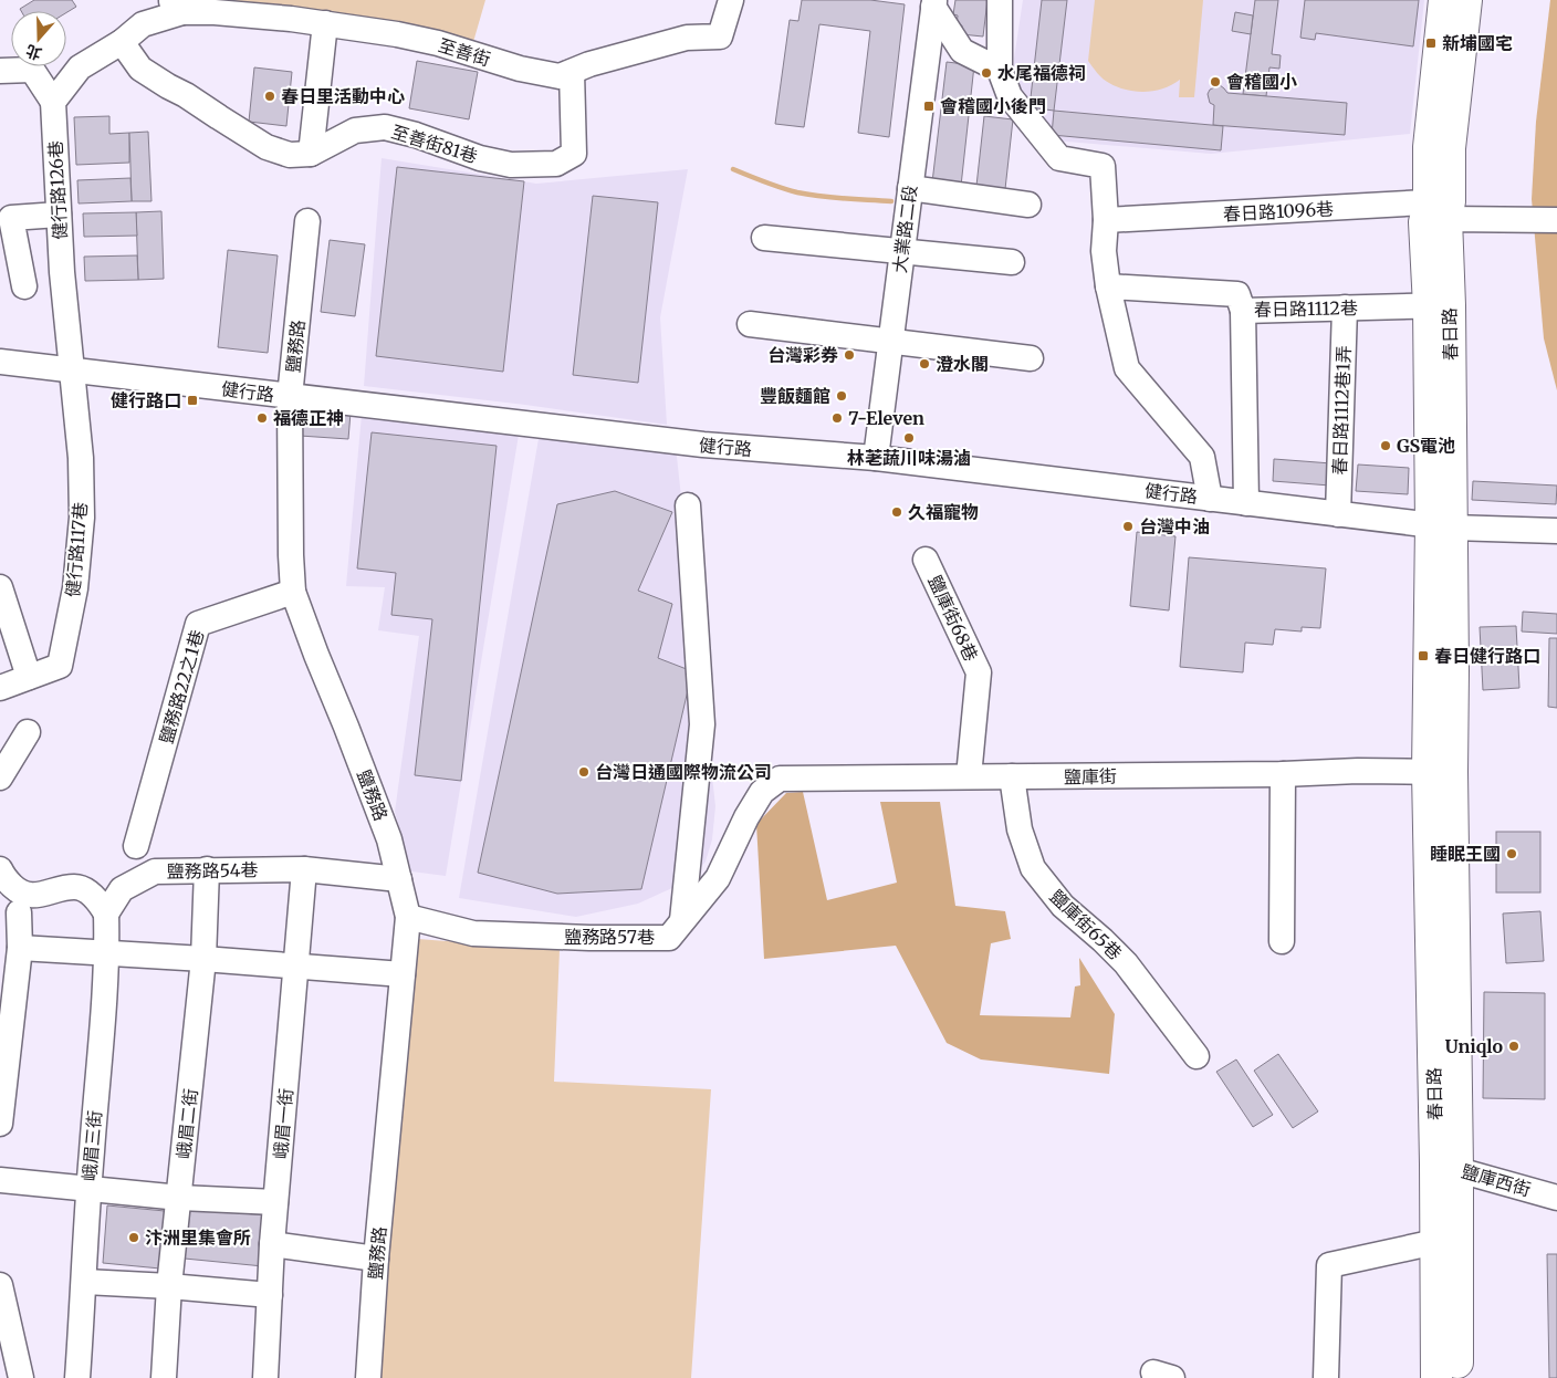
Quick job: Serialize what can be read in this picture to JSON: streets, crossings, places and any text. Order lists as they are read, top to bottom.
{
  "streets": {
    "main road": ["春日路"],
    "street": [
      "至善街",
      "至善街81巷",
      "健行路126巷",
      "春日路1096巷",
      "大業路二段",
      "春日路1112巷",
      "鹽務路",
      "健行路",
      "春日路1112巷1弄",
      "健行路117巷",
      "鹽庫街68巷",
      "鹽務路22之1巷",
      "鹽庫街",
      "鹽務路54巷",
      "鹽庫街65巷",
      "鹽務路57巷",
      "峨眉二街",
      "峨眉一街",
      "峨眉三街",
      "鹽庫西街"
    ]
  },
  "crossings": [
    ["至善街", "至善街81巷"],
    ["健行路126巷", "健行路"],
    ["健行路126巷", "健行路117巷"],
    ["春日路1096巷", "春日路"],
    ["大業路二段", "健行路"],
    ["春日路1112巷", "春日路"],
    ["春日路1112巷", "春日路1112巷1弄"],
    ["春日路", "健行路"],
    ["春日路", "鹽庫街"],
    ["春日路", "鹽庫西街"],
    ["鹽務路", "健行路"],
    ["鹽務路", "鹽務路22之1巷"],
    ["鹽務路", "鹽務路54巷"],
    ["鹽務路", "鹽務路57巷"],
    ["健行路", "春日路1112巷1弄"],
    ["健行路", "健行路117巷"],
    ["鹽庫街68巷", "鹽庫街"],
    ["鹽庫街", "鹽庫街65巷"],
    ["鹽庫街", "鹽務路57巷"],
    ["鹽務路54巷", "峨眉二街"],
    ["鹽務路54巷", "峨眉一街"],
    ["鹽務路54巷", "峨眉三街"]
  ],
  "places": {
    "transit": [
      "新埔國宅",
      "會稽國小後門",
      "健行路口",
      "春日健行路口"
    ],
    "other": [
      "水尾福德祠",
      "會稽國小",
      "春日里活動中心",
      "台灣彩券",
      "澄水閣",
      "豐飯麵館",
      "福德正神",
      "7-Eleven",
      "林荖蔬川味湯滷",
      "GS電池",
      "久福寵物",
      "台灣中油",
      "台灣日通國際物流公司",
      "睡眠王國",
      "Uniqlo",
      "汴洲里集會所"
    ]
  },
  "north": "bottom"
}
